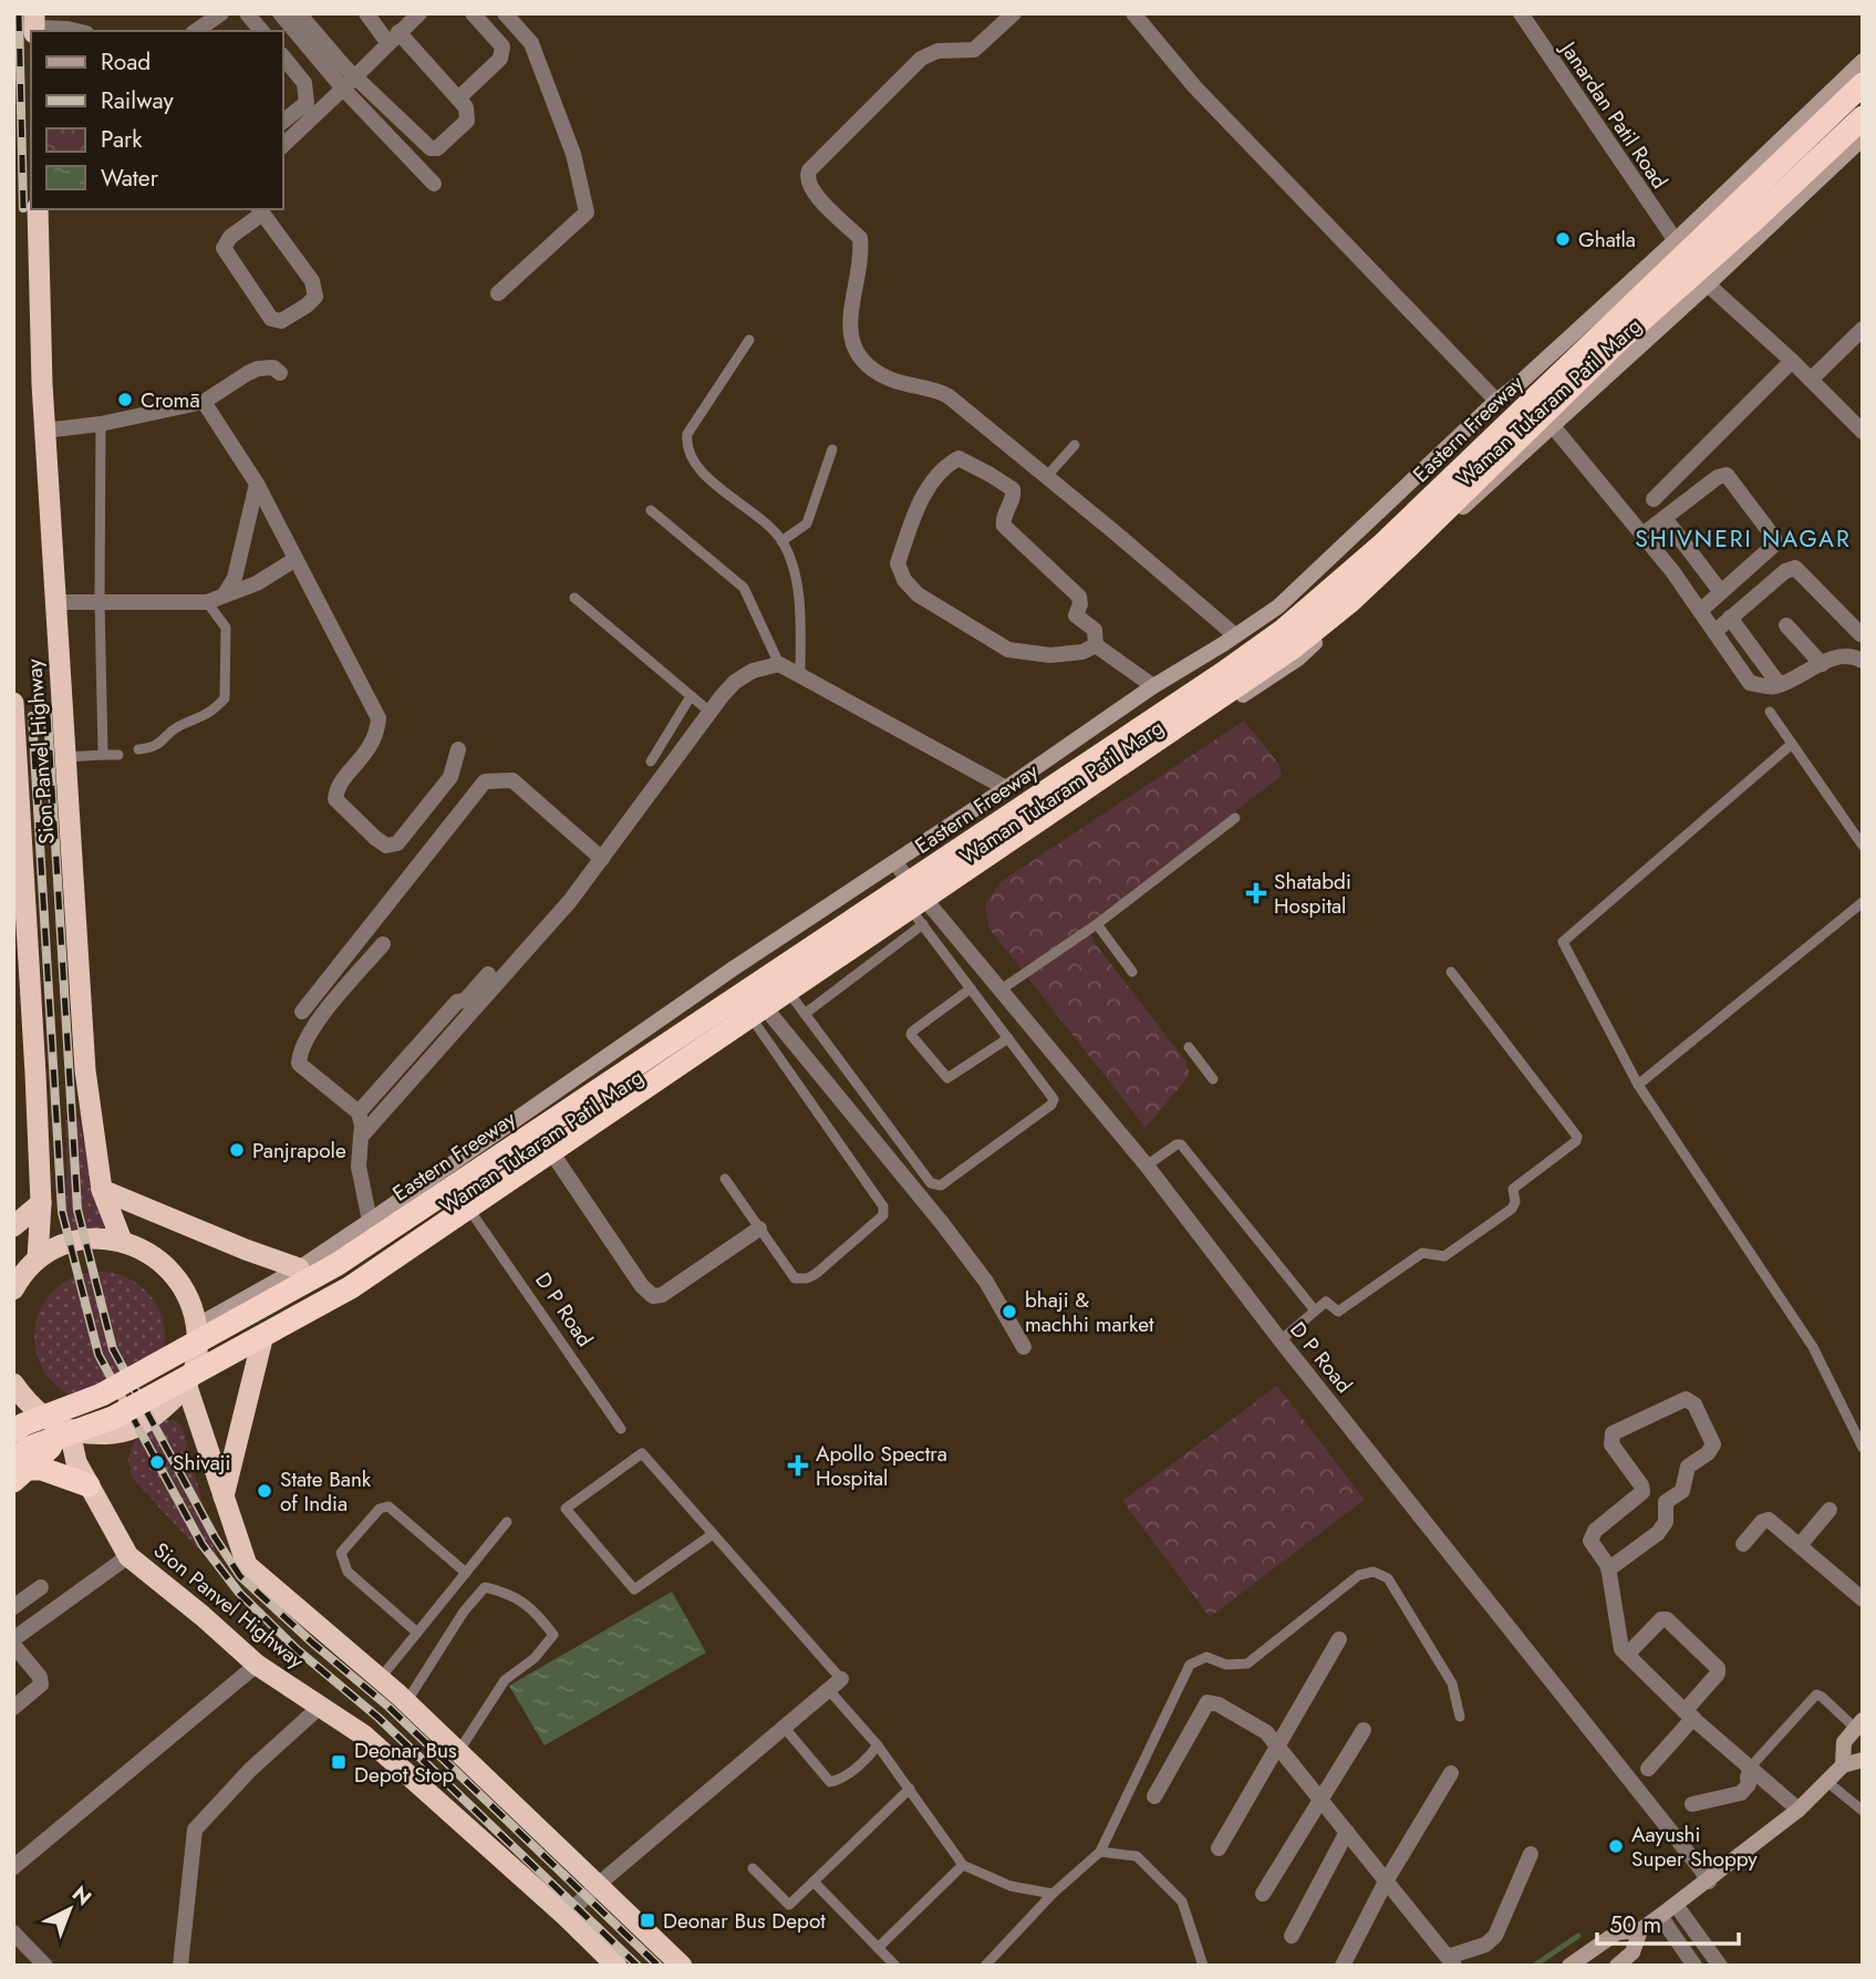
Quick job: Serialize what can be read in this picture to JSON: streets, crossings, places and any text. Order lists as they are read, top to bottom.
{
  "streets": {
    "highway": ["Eastern Freeway", "Sion Panvel Highway"],
    "main road": ["Waman Tukaram Patil Marg"],
    "street": ["Janardan Patil Road", "D P Road"]
  },
  "crossings": [
    ["Janardan Patil Road", "Waman Tukaram Patil Marg"],
    ["Waman Tukaram Patil Marg", "D P Road"]
  ],
  "districts": ["SHIVNERI NAGAR"],
  "places": {
    "other": [
      "Ghatla",
      "Cromā",
      "Panjrapole",
      "bhaji & machhi market",
      "Shivaji",
      "State Bank of India",
      "Aayushi Super Shoppy"
    ],
    "health": ["Shatabdi Hospital", "Apollo Spectra Hospital"],
    "transit": ["Deonar Bus Depot Stop", "Deonar Bus Depot"]
  },
  "legend": [
    "Road",
    "Railway",
    "Park",
    "Water"
  ],
  "scale_bar": "50 m",
  "north": "top right"
}
